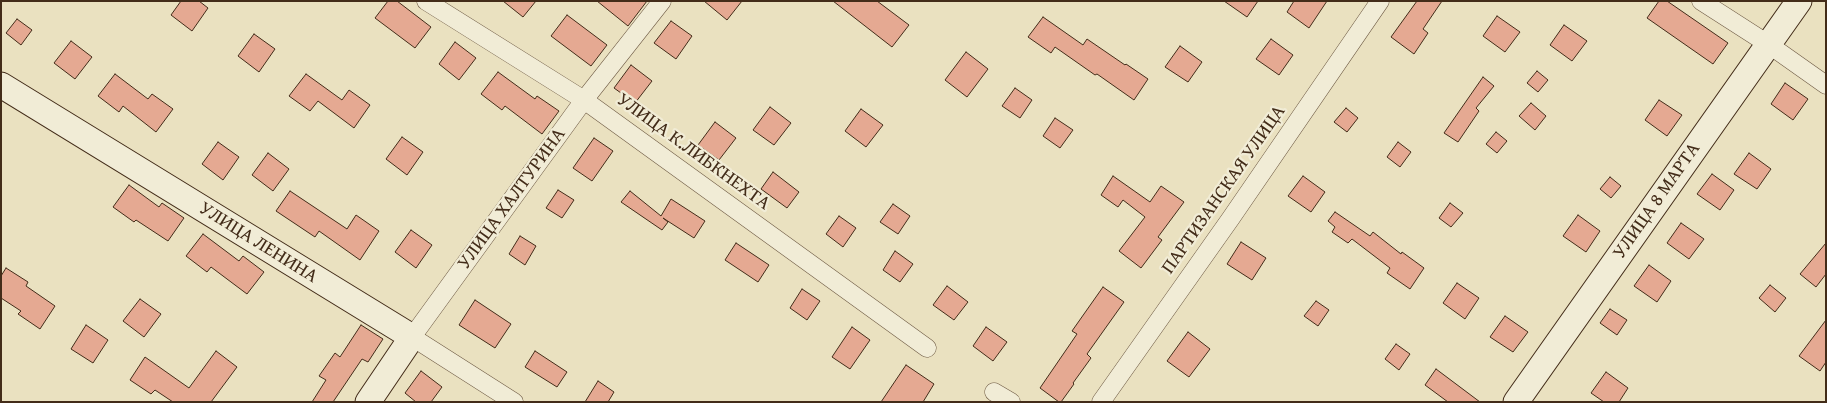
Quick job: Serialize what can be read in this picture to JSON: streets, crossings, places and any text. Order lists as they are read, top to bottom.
{
  "streets": {
    "main road": ["УЛИЦА ХАЛТУРИНА", "УЛИЦА 8 МАРТА", "УЛИЦА ЛЕНИНА"],
    "street": ["УЛИЦА К.ЛИБКНЕХТА", "ПАРТИЗАНСКАЯ УЛИЦА"]
  },
  "crossings": [
    ["УЛИЦА К.ЛИБКНЕХТА", "УЛИЦА ХАЛТУРИНА"],
    ["УЛИЦА ХАЛТУРИНА", "УЛИЦА ЛЕНИНА"]
  ]
}
